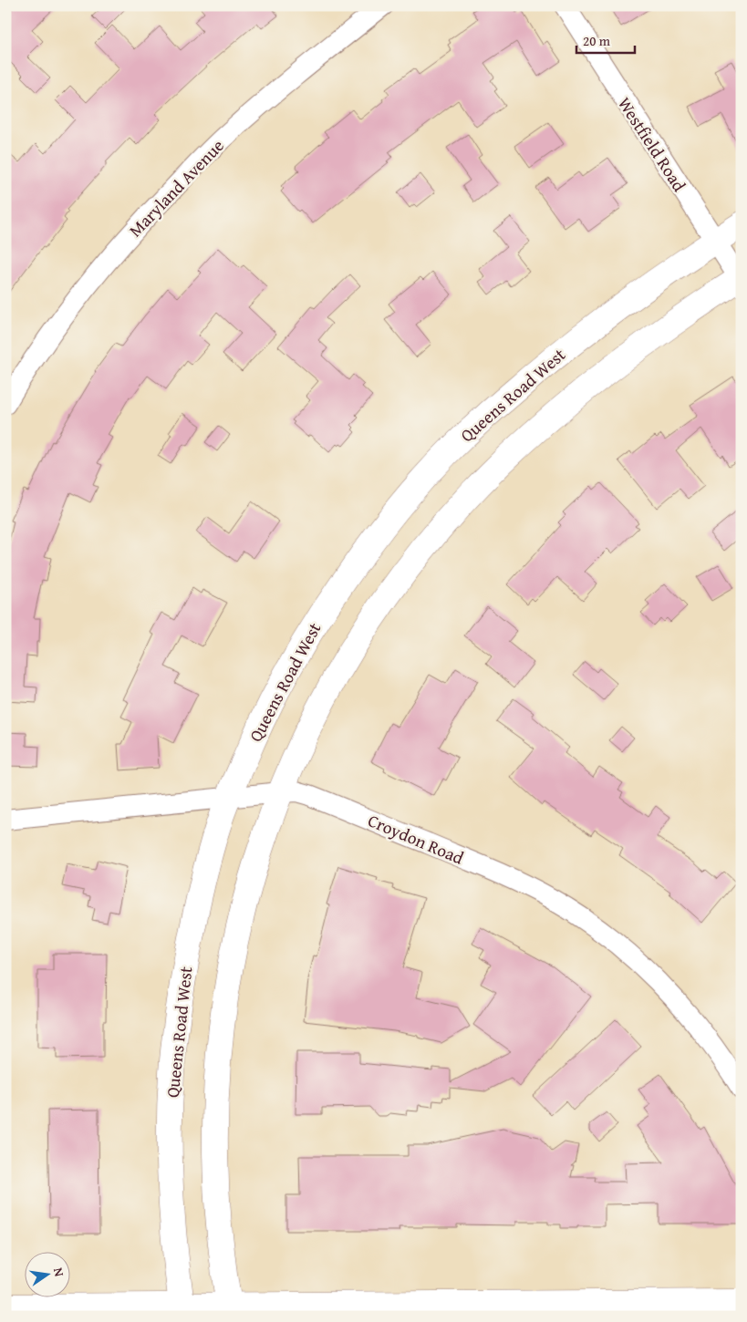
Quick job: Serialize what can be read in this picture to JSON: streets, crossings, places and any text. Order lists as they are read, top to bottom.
{
  "streets": {
    "street": [
      "Westfield Road",
      "Maryland Avenue",
      "Queens Road West",
      "Croydon Road"
    ]
  },
  "crossings": [
    ["Westfield Road", "Queens Road West"],
    ["Queens Road West", "Croydon Road"]
  ],
  "scale_bar": "20 m",
  "north": "right"
}
